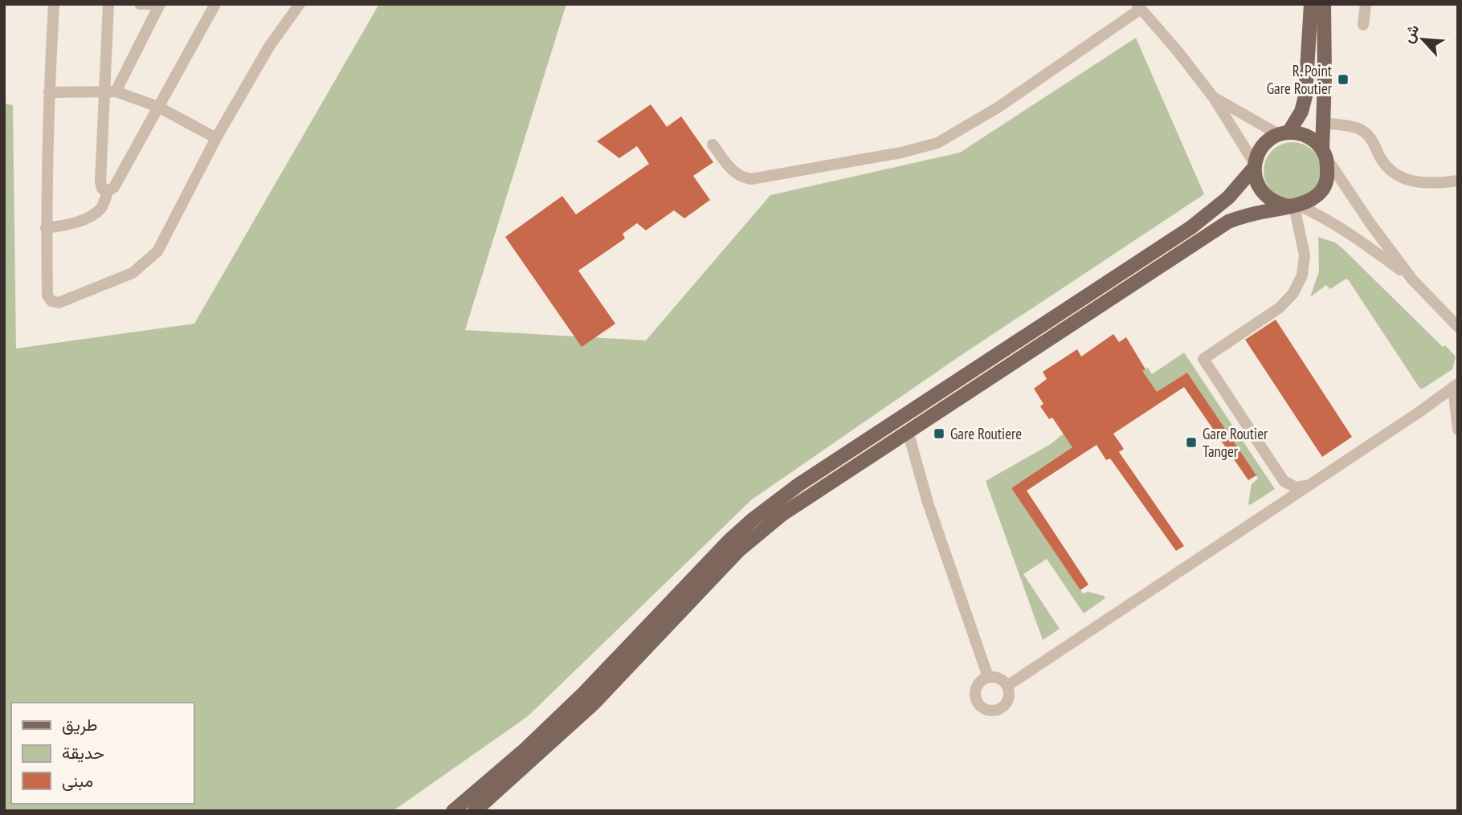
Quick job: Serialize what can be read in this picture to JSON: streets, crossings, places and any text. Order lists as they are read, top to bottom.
{
  "places": {
    "transit": ["R. Point Gare Routier", "Gare Routiere", "Gare Routier Tanger"]
  },
  "legend": ["طريق", "حديقة", "مبنى"],
  "north": "top left"
}
